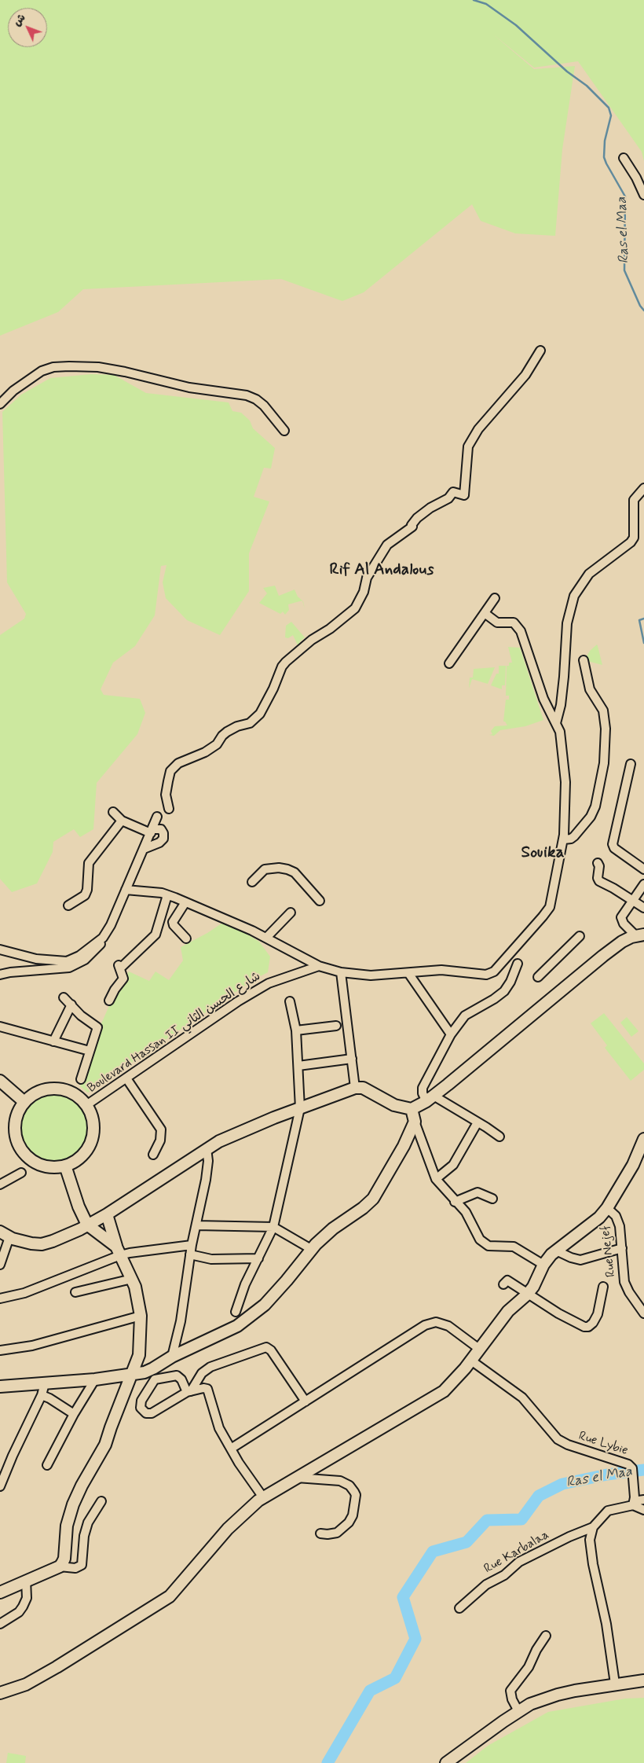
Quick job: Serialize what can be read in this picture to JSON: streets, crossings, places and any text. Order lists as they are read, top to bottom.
{
  "streets": {
    "street": [
      "Boulevard Hassan II شارع الحسن الثاني",
      "Rue Nejef",
      "Rue Lybie",
      "Rue Karbalaa"
    ]
  },
  "districts": ["Rif Al Andalous", "Souika"],
  "water": ["Ras el Maa"],
  "north": "top left"
}
